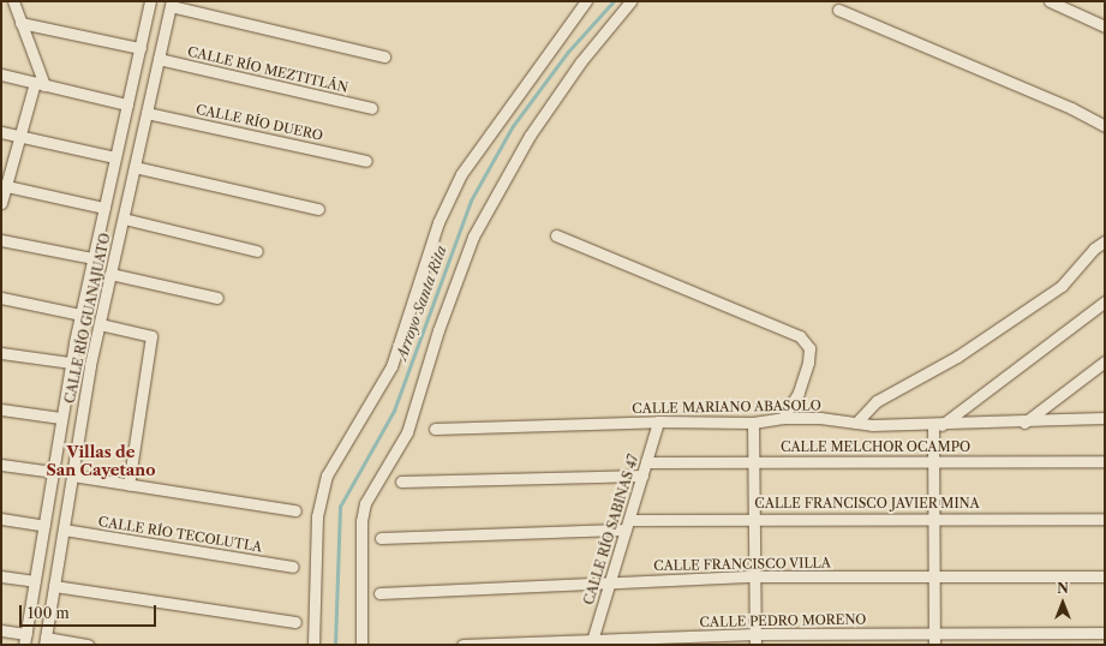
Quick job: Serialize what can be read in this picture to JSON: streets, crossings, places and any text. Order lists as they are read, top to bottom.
{
  "streets": {
    "street": [
      "CALLE RÍO MEZTITLÁN",
      "CALLE RÍO DUERO",
      "CALLE RÍO GUANAJUATO",
      "CALLE MARIANO ABASOLO",
      "CALLE MELCHOR OCAMPO",
      "CALLE FRANCISCO JAVIER MINA",
      "CALLE RÍO SABINAS 47",
      "CALLE RÍO TECOLUTLA",
      "CALLE FRANCISCO VILLA",
      "CALLE PEDRO MORENO"
    ]
  },
  "crossings": [
    ["CALLE RÍO MEZTITLÁN", "CALLE RÍO GUANAJUATO"],
    ["CALLE RÍO DUERO", "CALLE RÍO GUANAJUATO"],
    ["CALLE RÍO GUANAJUATO", "CALLE RÍO TECOLUTLA"],
    ["CALLE MARIANO ABASOLO", "CALLE RÍO SABINAS 47"],
    ["CALLE MELCHOR OCAMPO", "CALLE RÍO SABINAS 47"],
    ["CALLE FRANCISCO JAVIER MINA", "CALLE RÍO SABINAS 47"],
    ["CALLE RÍO SABINAS 47", "CALLE FRANCISCO VILLA"],
    ["CALLE RÍO SABINAS 47", "CALLE PEDRO MORENO"]
  ],
  "districts": ["Villas de San Cayetano"],
  "water": ["Arroyo Santa Rita"],
  "scale_bar": "100 m",
  "north": "top"
}
